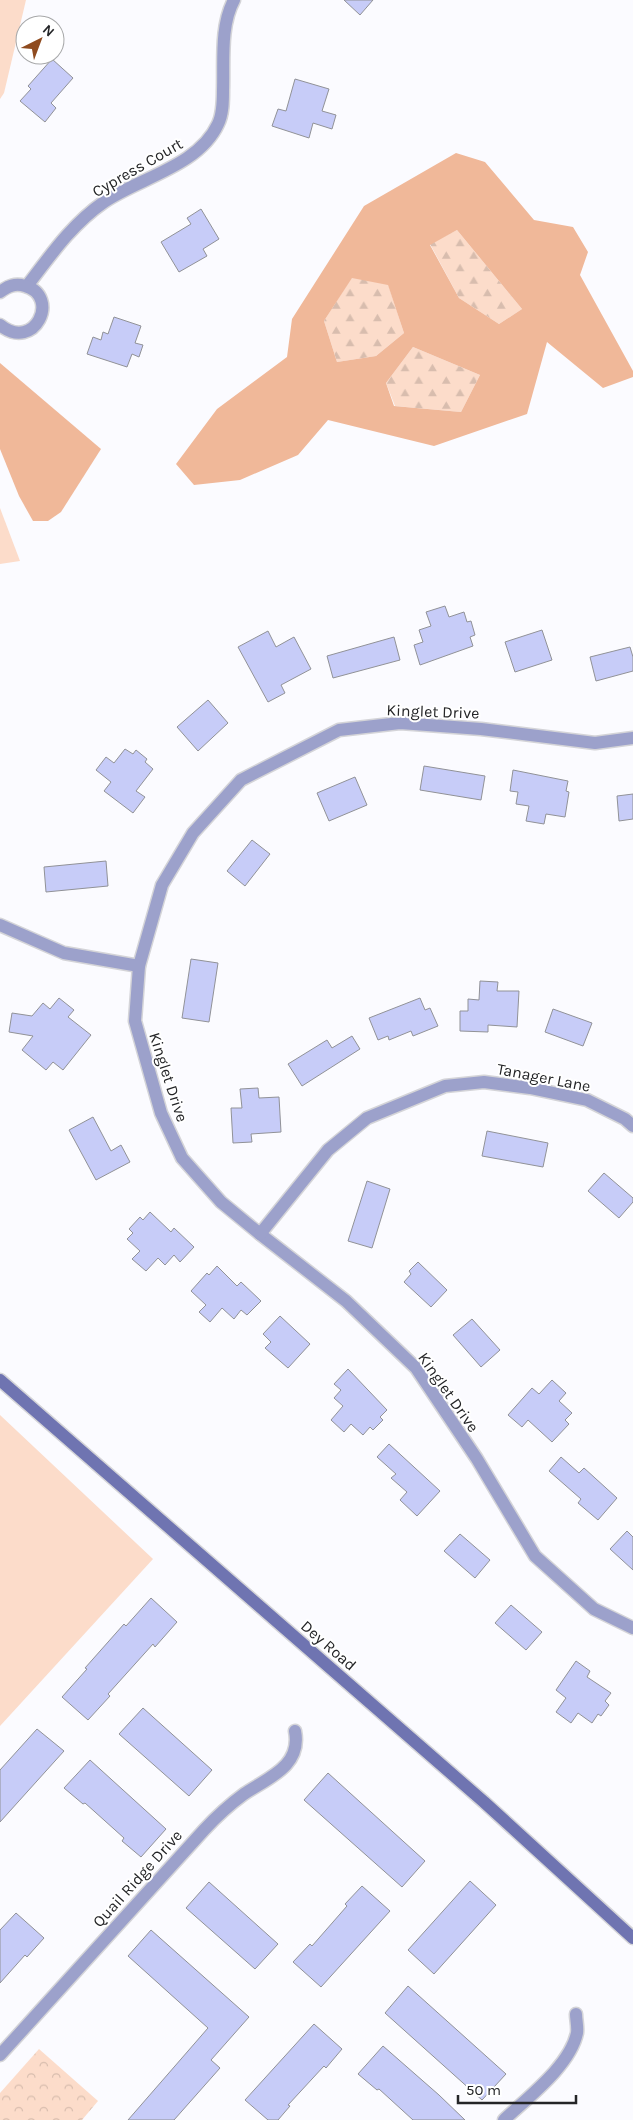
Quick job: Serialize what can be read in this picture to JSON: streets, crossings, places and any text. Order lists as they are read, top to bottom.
{
  "streets": {
    "main road": ["Dey Road"],
    "street": [
      "Cypress Court",
      "Kinglet Drive",
      "Tanager Lane",
      "Quail Ridge Drive"
    ]
  },
  "crossings": [
    ["Kinglet Drive", "Tanager Lane"]
  ],
  "scale_bar": "50 m",
  "north": "top right"
}
